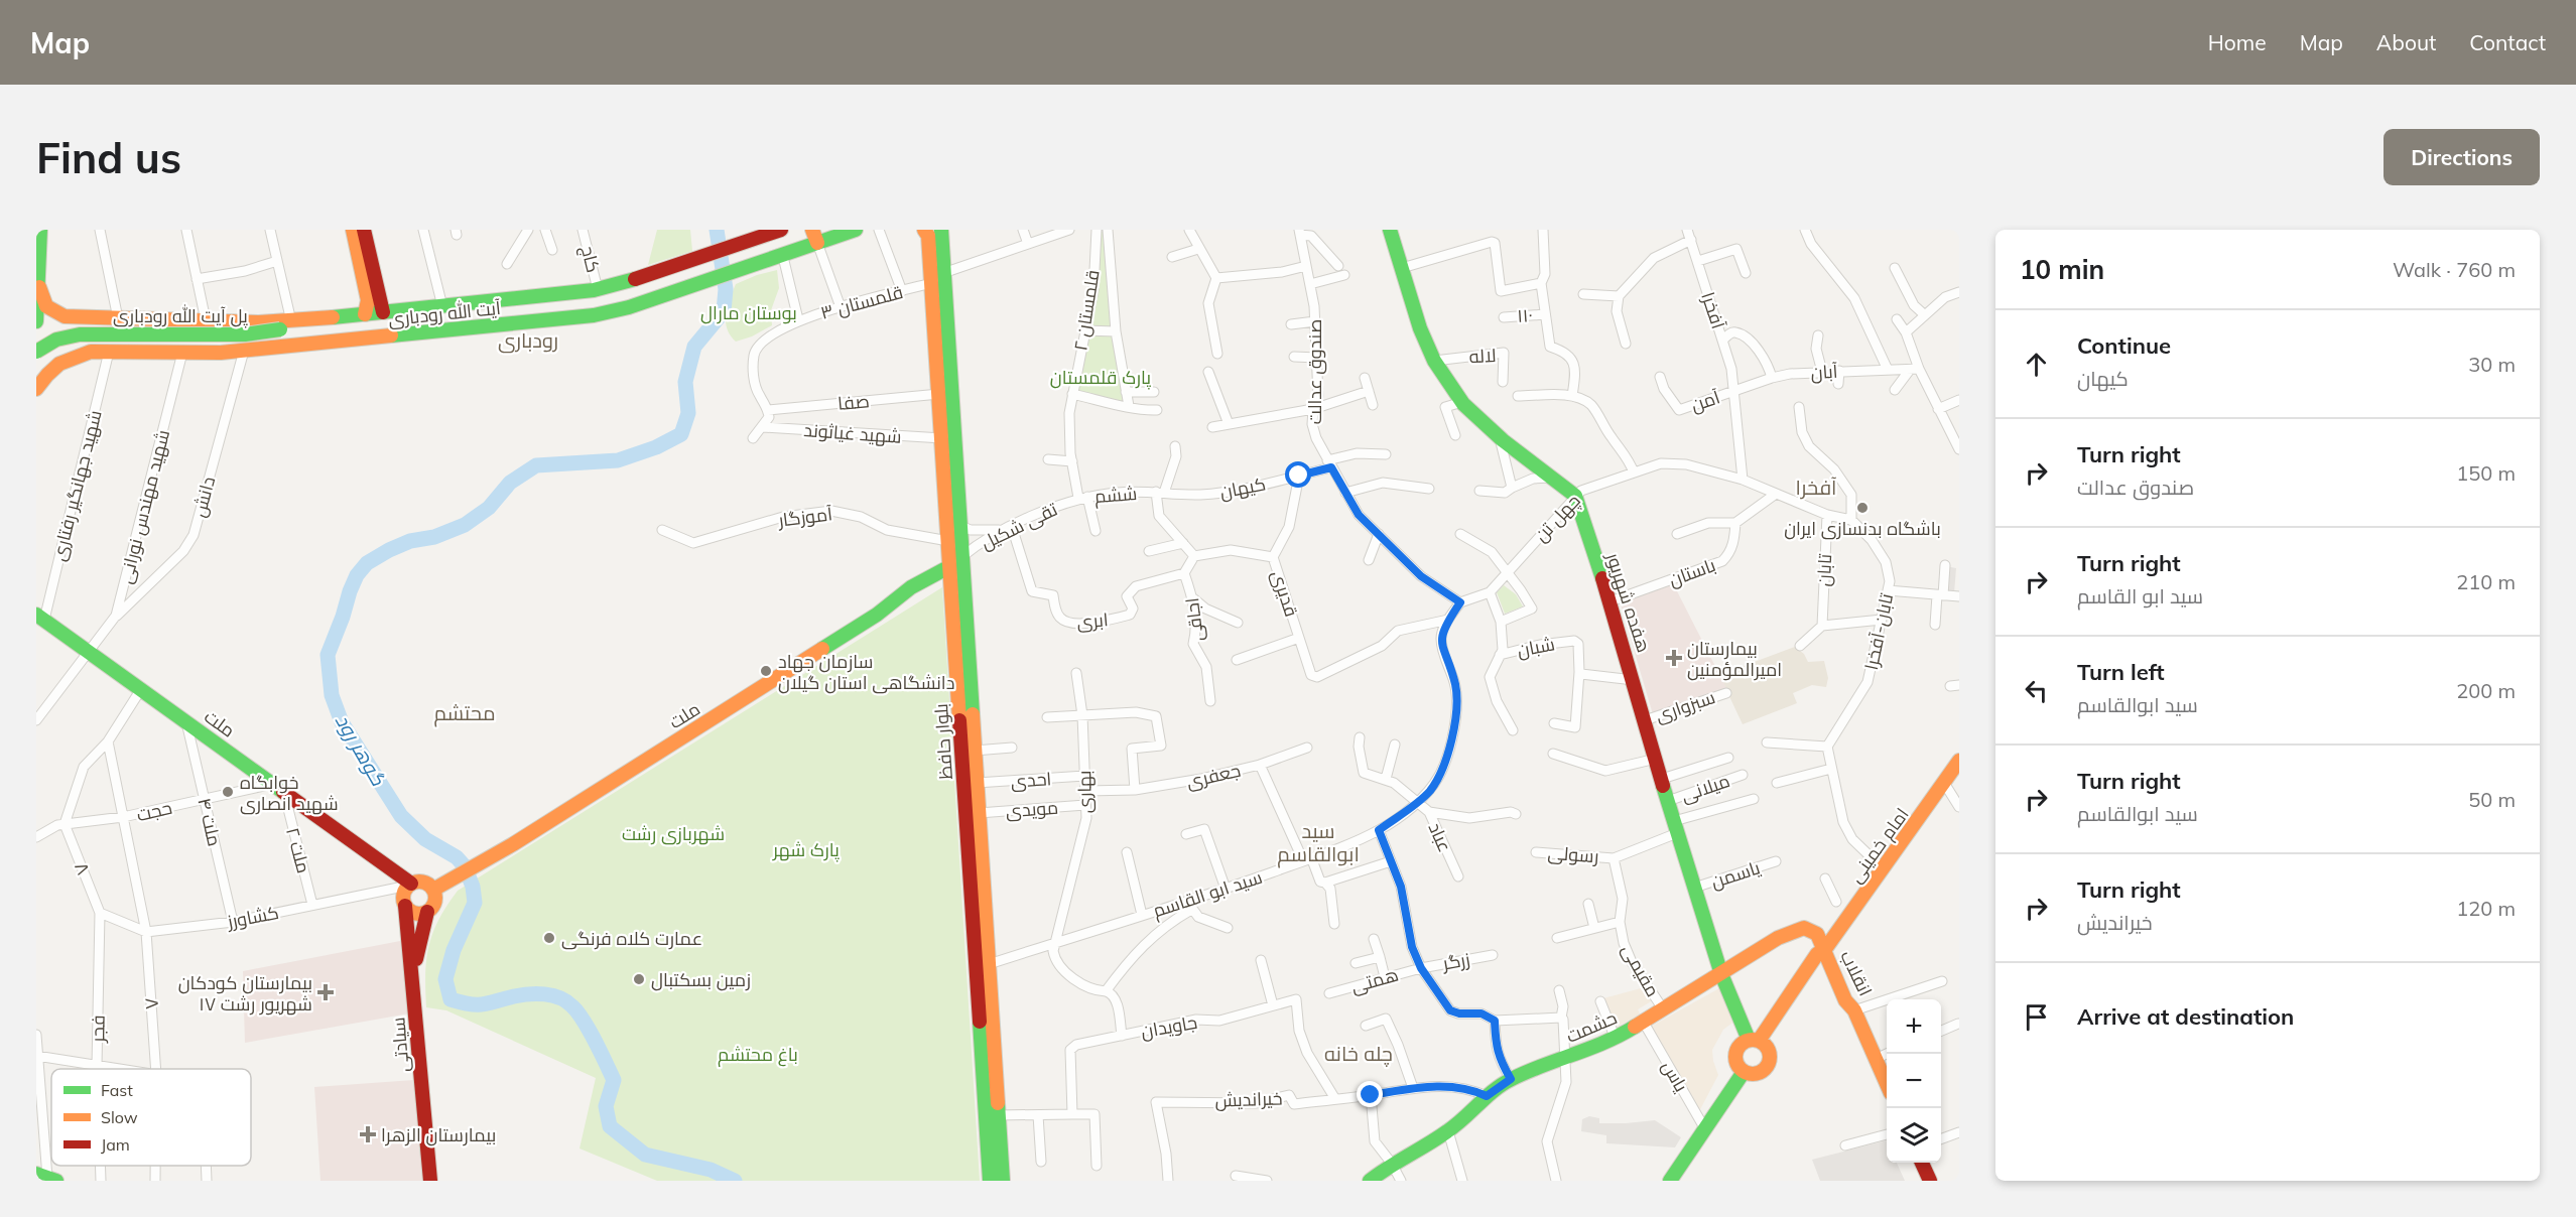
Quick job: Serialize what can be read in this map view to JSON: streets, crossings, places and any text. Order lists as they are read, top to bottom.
{
  "streets": {
    "main road": [
      "آیت الله رودباری",
      "پل آیت الله رودباری",
      "هفده شهریور",
      "ملت",
      "بلوار حافظ",
      "امام خمینی",
      "انقلاب",
      "حشمت",
      "سیادتی"
    ],
    "street": [
      "کاج",
      "قلمستان ۳",
      "قلمستان ۲",
      "آفخرا",
      "۱۱۰",
      "لاله",
      "صندوق عدالت",
      "آبان",
      "آمن",
      "صفا",
      "شهید غیاثوند",
      "شهید جهانگیر رفتاری",
      "کیهان",
      "ششم",
      "دانش",
      "شهید مهندس نورانی",
      "آموزگار",
      "چهل تن",
      "تقی شکیل",
      "تابان",
      "باستان",
      "قدیری",
      "اجاقی",
      "ابری",
      "تابان-آفخرا",
      "شبان",
      "سبزواری",
      "جعفری",
      "احدی",
      "میلانی",
      "بهاری",
      "مویدی",
      "حجت",
      "ملت ۴",
      "عباد",
      "ملت ۲",
      "رسولی",
      "۸",
      "یاسمن",
      "سید ابو القاسم",
      "کشاورز",
      "زرگر",
      "مقیمی",
      "همتی",
      "۷",
      "جاویدان",
      "فجر",
      "یاس",
      "خیراندیش"
    ]
  },
  "crossings": [
    ["کاج", "آیت الله رودباری"],
    ["قلمستان ۳", "صفا"],
    ["قلمستان ۳", "بلوار حافظ"],
    ["قلمستان ۲", "ششم"],
    ["قلمستان ۲", "تقی شکیل"],
    ["آفخرا", "آبان"],
    ["آفخرا", "آمن"],
    ["آفخرا", "چهل تن"],
    ["آیت الله رودباری", "پل آیت الله رودباری"],
    ["آیت الله رودباری", "شهید جهانگیر رفتاری"],
    ["آیت الله رودباری", "دانش"],
    ["آیت الله رودباری", "شهید مهندس نورانی"],
    ["صندوق عدالت", "کیهان"],
    ["صندوق عدالت", "سید ابو القاسم"],
    ["آبان", "آمن"],
    ["صفا", "بلوار حافظ"],
    ["شهید غیاثوند", "بلوار حافظ"],
    ["شهید جهانگیر رفتاری", "ملت"],
    ["کیهان", "ششم"],
    ["کیهان", "قدیری"],
    ["ششم", "تقی شکیل"],
    ["دانش", "شهید مهندس نورانی"],
    ["شهید مهندس نورانی", "ملت"],
    ["آموزگار", "بلوار حافظ"],
    ["چهل تن", "هفده شهریور"],
    ["تقی شکیل", "ابری"],
    ["تقی شکیل", "ملت"],
    ["تقی شکیل", "بلوار حافظ"],
    ["باستان", "هفده شهریور"],
    ["قدیری", "سید ابو القاسم"],
    ["هفده شهریور", "سبزواری"],
    ["هفده شهریور", "میلانی"],
    ["هفده شهریور", "امام خمینی"],
    ["هفده شهریور", "رسولی"],
    ["هفده شهریور", "یاسمن"],
    ["هفده شهریور", "حشمت"],
    ["اجاقی", "ابری"],
    ["ملت", "بلوار حافظ"],
    ["ملت", "حجت"],
    ["ملت", "ملت ۴"],
    ["ملت", "ملت ۲"],
    ["ملت", "کشاورز"],
    ["ملت", "سیادتی"],
    ["بلوار حافظ", "احدی"],
    ["بلوار حافظ", "مویدی"],
    ["بلوار حافظ", "سید ابو القاسم"],
    ["جعفری", "بهاری"],
    ["جعفری", "سید ابو القاسم"],
    ["احدی", "بهاری"],
    ["بهاری", "مویدی"],
    ["بهاری", "سید ابو القاسم"],
    ["حجت", "ملت ۴"],
    ["حجت", "۸"],
    ["ملت ۴", "کشاورز"],
    ["عباد", "سید ابو القاسم"],
    ["امام خمینی", "انقلاب"],
    ["امام خمینی", "حشمت"],
    ["ملت ۲", "کشاورز"],
    ["رسولی", "مقیمی"],
    ["۸", "کشاورز"],
    ["۸", "فجر"],
    ["کشاورز", "۷"],
    ["کشاورز", "فجر"],
    ["کشاورز", "سیادتی"],
    ["زرگر", "همتی"],
    ["مقیمی", "حشمت"],
    ["انقلاب", "حشمت"],
    ["جاویدان", "خیراندیش"],
    ["حشمت", "یاس"],
    ["حشمت", "خیراندیش"]
  ],
  "districts": [
    "رودباری",
    "آفخرا",
    "محتشم",
    "سید ابوالقاسم",
    "چله خانه"
  ],
  "water": ["گوهر رود"],
  "parks": [
    "بوستان مارال",
    "پارک قلمستان",
    "شهربازی رشت",
    "پارک شهر",
    "باغ محتشم"
  ],
  "places": {
    "other": [
      "باشگاه بدنسازی ایران",
      "سازمان جهاد دانشگاهی استان گیلان",
      "خوابگاه شهید انصاری",
      "عمارت کلاه فرنگی",
      "زمین بسکتبال"
    ],
    "health": ["بیمارستان امیرالمؤمنین", "بیمارستان کودکان ۱۷ شهریور رشت", "بیمارستان الزهرا"]
  },
  "legend": ["Fast", "Slow", "Jam"],
  "page": {
    "header": "Map",
    "nav": [
      "Home",
      "Map",
      "About",
      "Contact"
    ],
    "buttons": "Directions",
    "title": "Find us",
    "heading": ["10 min", "Walk · 760 m"],
    "list": [
      ["Continue", "کیهان", "30 m"],
      ["Turn right", "صندوق عدالت", "150 m"],
      ["Turn right", "سید ابو القاسم", "210 m"],
      ["Turn left", "سید ابوالقاسم", "200 m"],
      ["Turn right", "سید ابوالقاسم", "50 m"],
      ["Turn right", "خیراندیش", "120 m"],
      "Arrive at destination"
    ],
    "map_buttons": ["+", "−"]
  }
}
